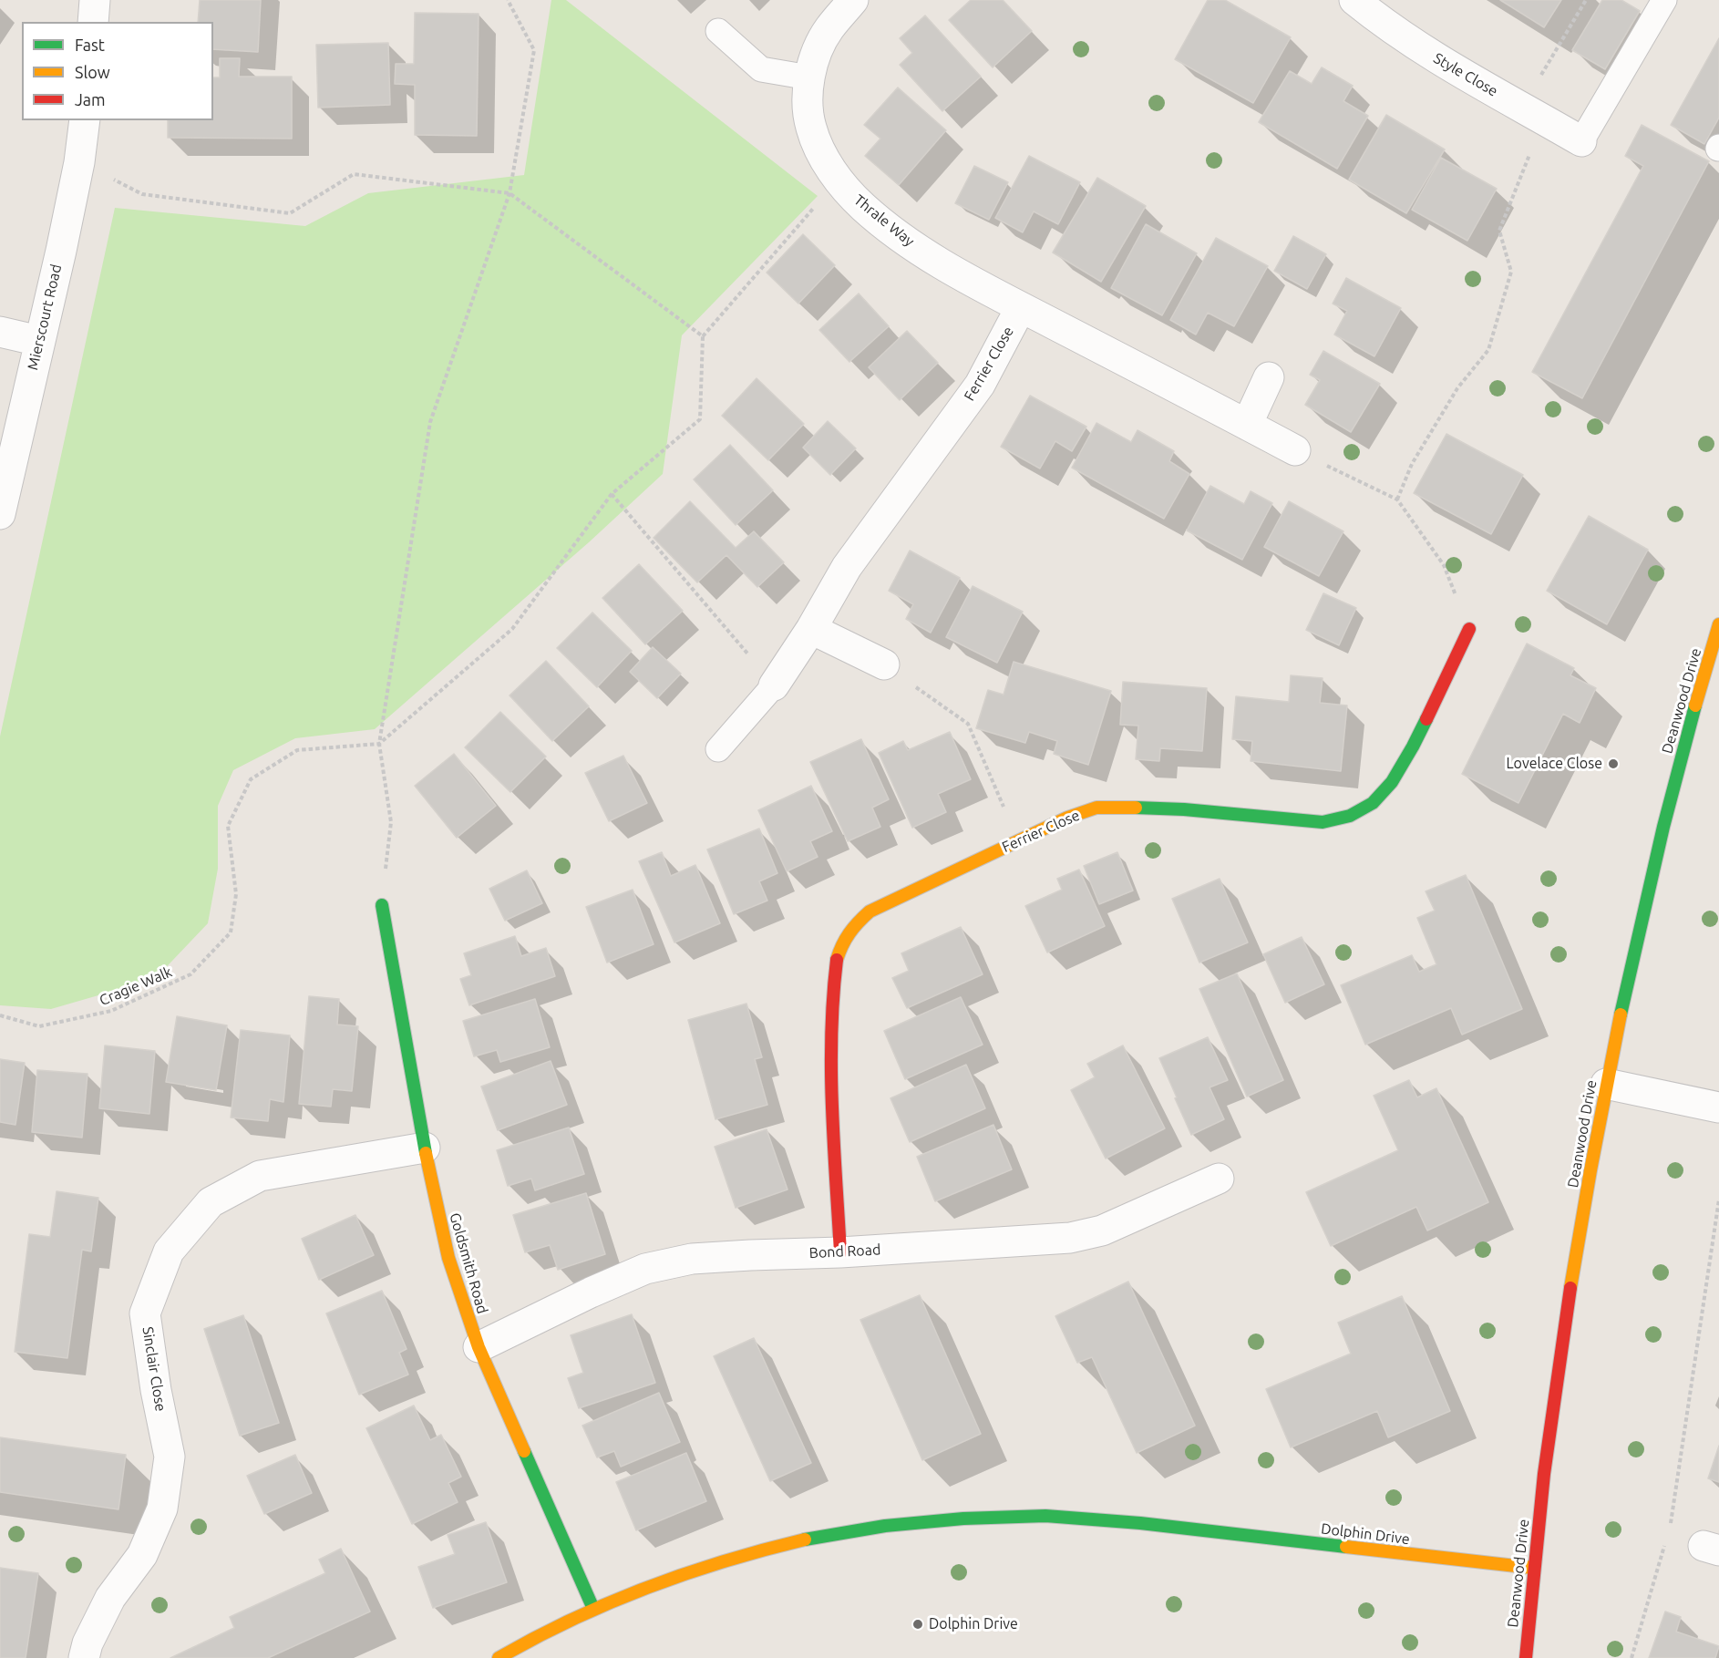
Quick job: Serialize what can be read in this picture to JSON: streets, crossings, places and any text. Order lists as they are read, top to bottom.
{
  "streets": {
    "street": [
      "Style Close",
      "Thrale Way",
      "Mierscourt Road",
      "Ferrier Close",
      "Deanwood Drive",
      "Bond Road",
      "Goldsmith Road",
      "Sinclair Close",
      "Dolphin Drive"
    ],
    "path": ["Cragie Walk"]
  },
  "crossings": [
    ["Thrale Way", "Ferrier Close"],
    ["Ferrier Close", "Bond Road"],
    ["Deanwood Drive", "Dolphin Drive"],
    ["Bond Road", "Goldsmith Road"],
    ["Goldsmith Road", "Sinclair Close"],
    ["Goldsmith Road", "Dolphin Drive"]
  ],
  "places": ["Lovelace Close", "Dolphin Drive"],
  "legend": ["Fast", "Slow", "Jam"]
}
